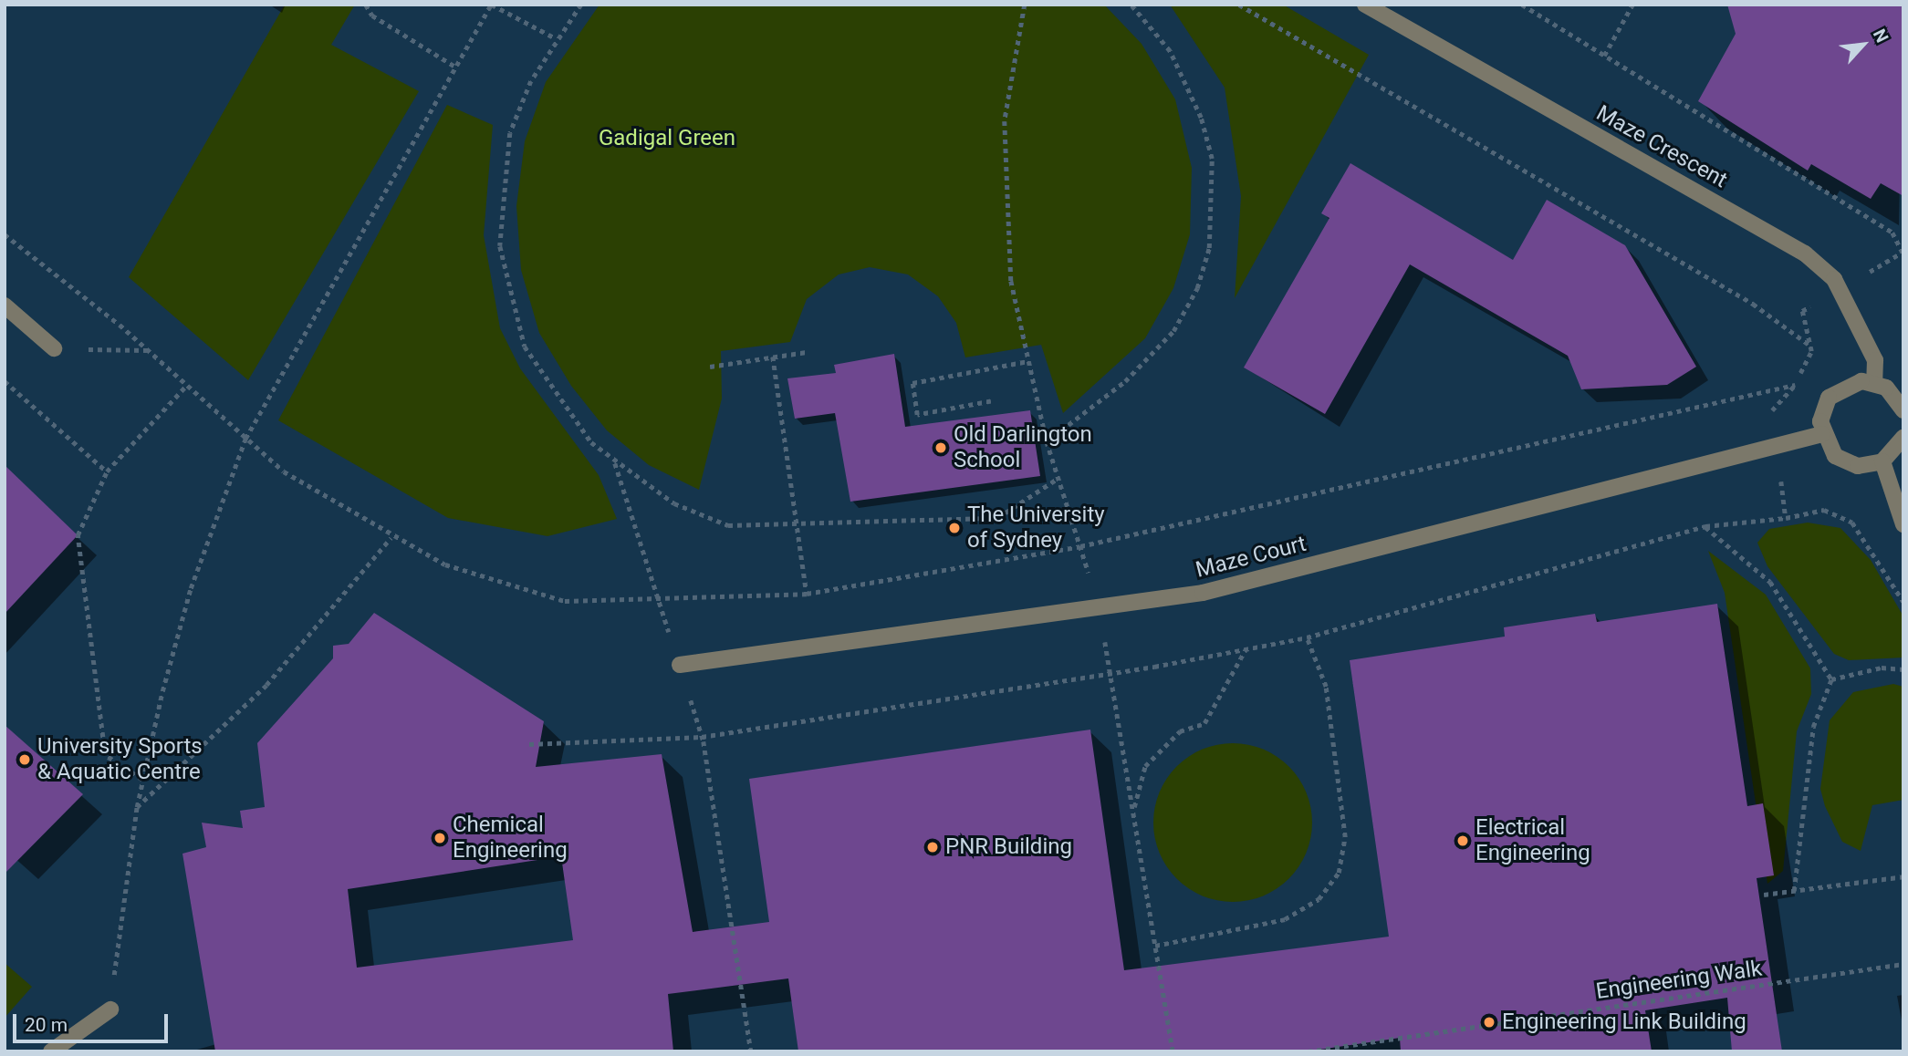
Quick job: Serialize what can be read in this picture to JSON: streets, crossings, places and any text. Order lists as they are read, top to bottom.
{
  "streets": {
    "street": ["Maze Crescent", "Maze Court"],
    "path": ["Engineering Walk"]
  },
  "parks": ["Gadigal Green"],
  "places": [
    "Old Darlington School",
    "The University of Sydney",
    "University Sports & Aquatic Centre",
    "Chemical Engineering",
    "Electrical Engineering",
    "PNR Building",
    "Engineering Link Building"
  ],
  "scale_bar": "20 m",
  "north": "top right"
}
